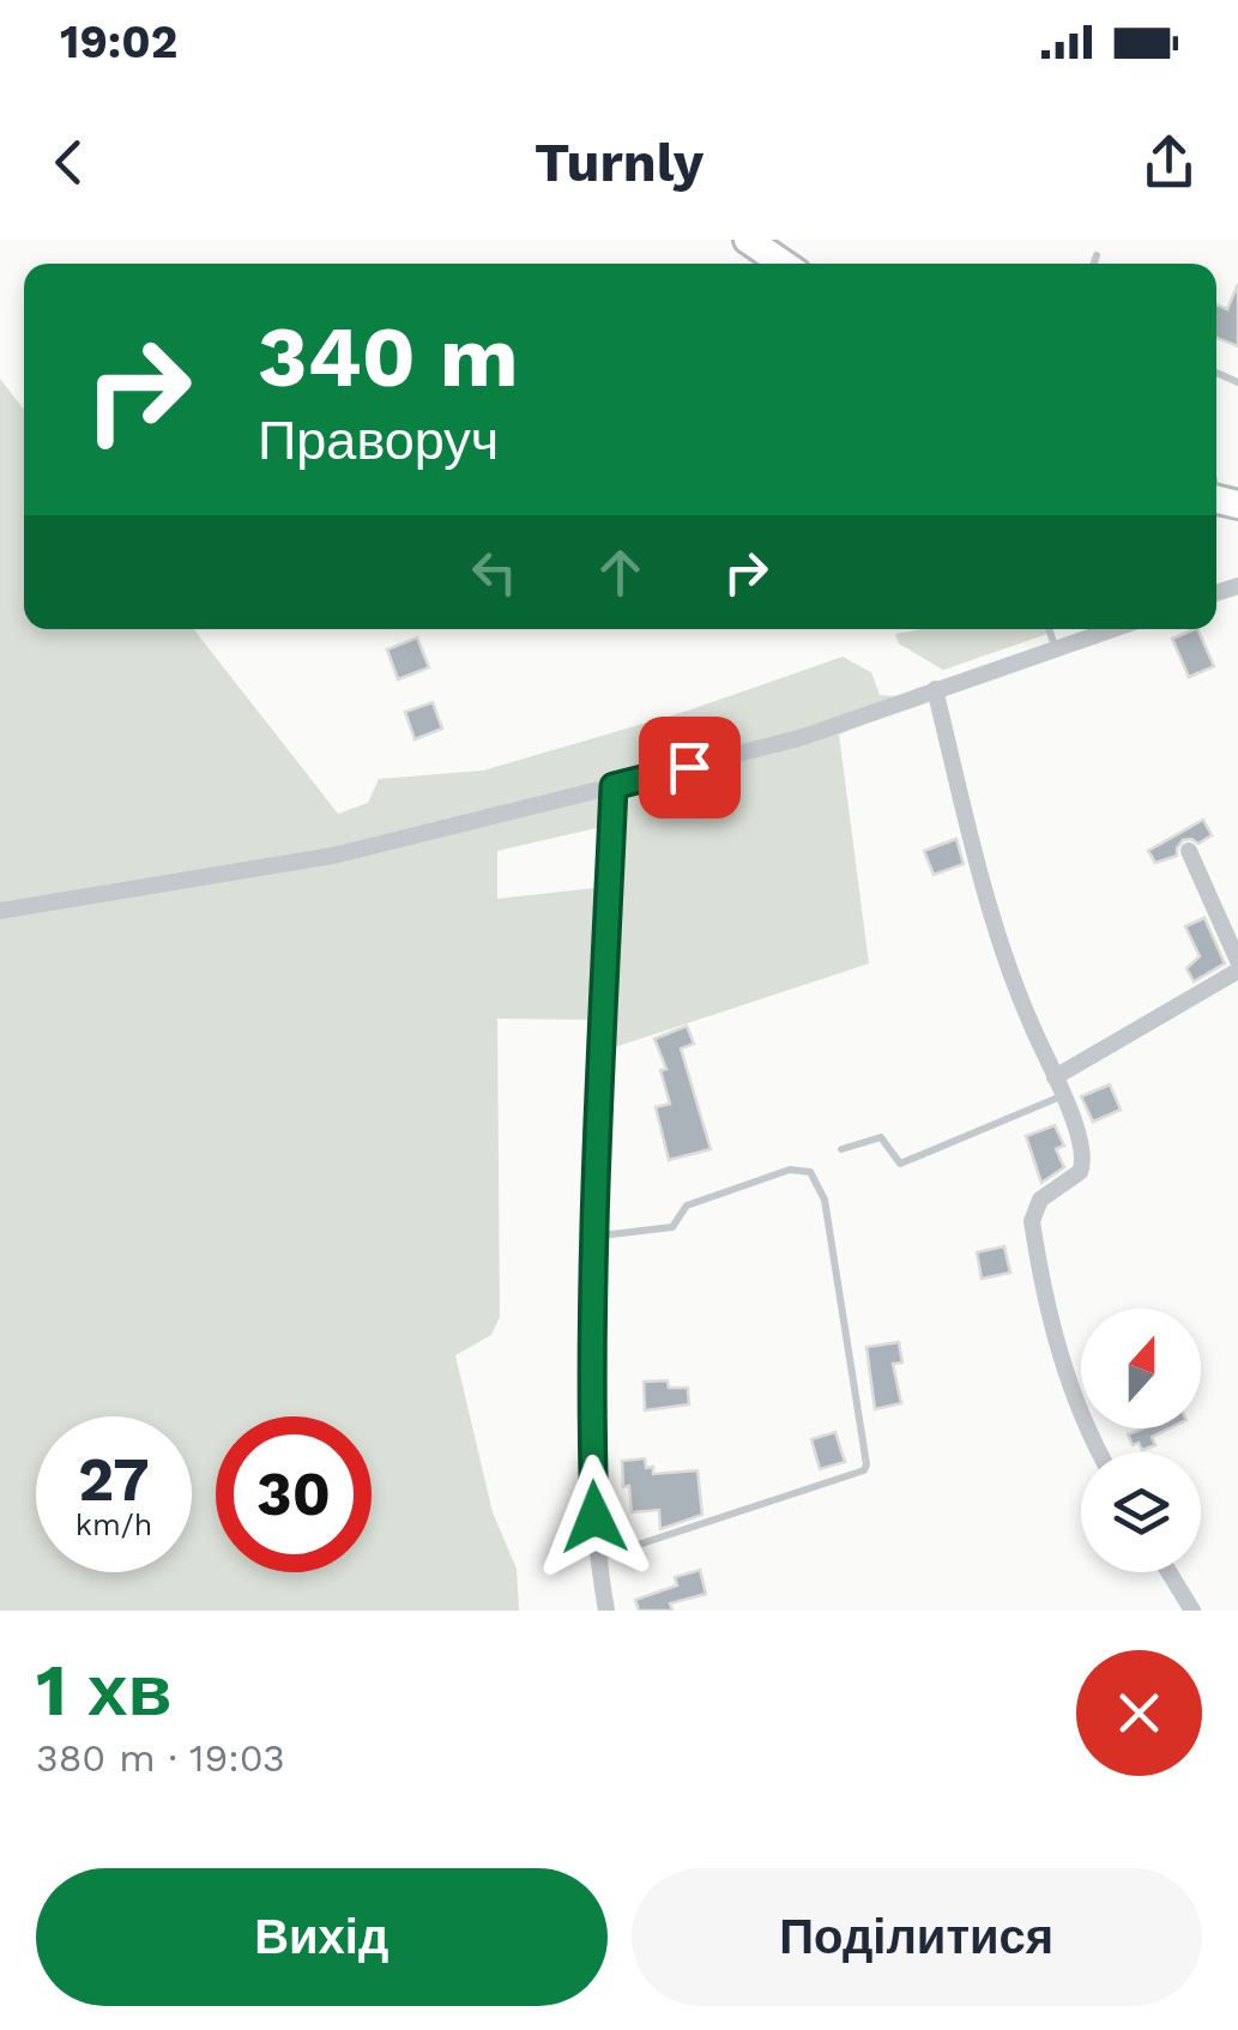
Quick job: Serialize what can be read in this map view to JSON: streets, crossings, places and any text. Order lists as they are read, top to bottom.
{
  "north": "top",
  "page": {
    "status": "19:02",
    "header": "Turnly",
    "turn": ["340 m", "Праворуч"],
    "speed": "27 km/h",
    "limit": "30",
    "heading": ["1 хв", "380 m · 19:03"],
    "buttons": ["Вихід", "Поділитися"]
  }
}
